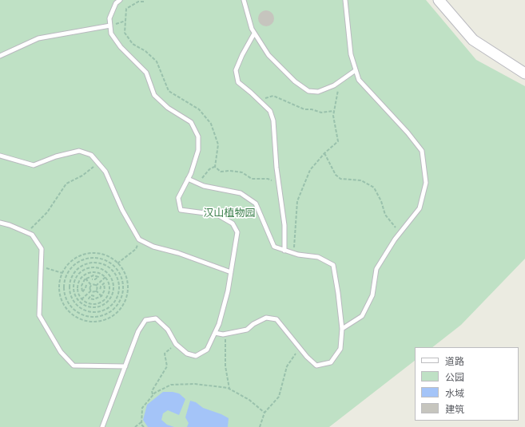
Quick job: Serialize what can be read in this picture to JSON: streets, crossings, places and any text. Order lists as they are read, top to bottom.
{
  "parks": ["汉山植物园"],
  "legend": [
    "道路",
    "公园",
    "水域",
    "建筑"
  ]
}
